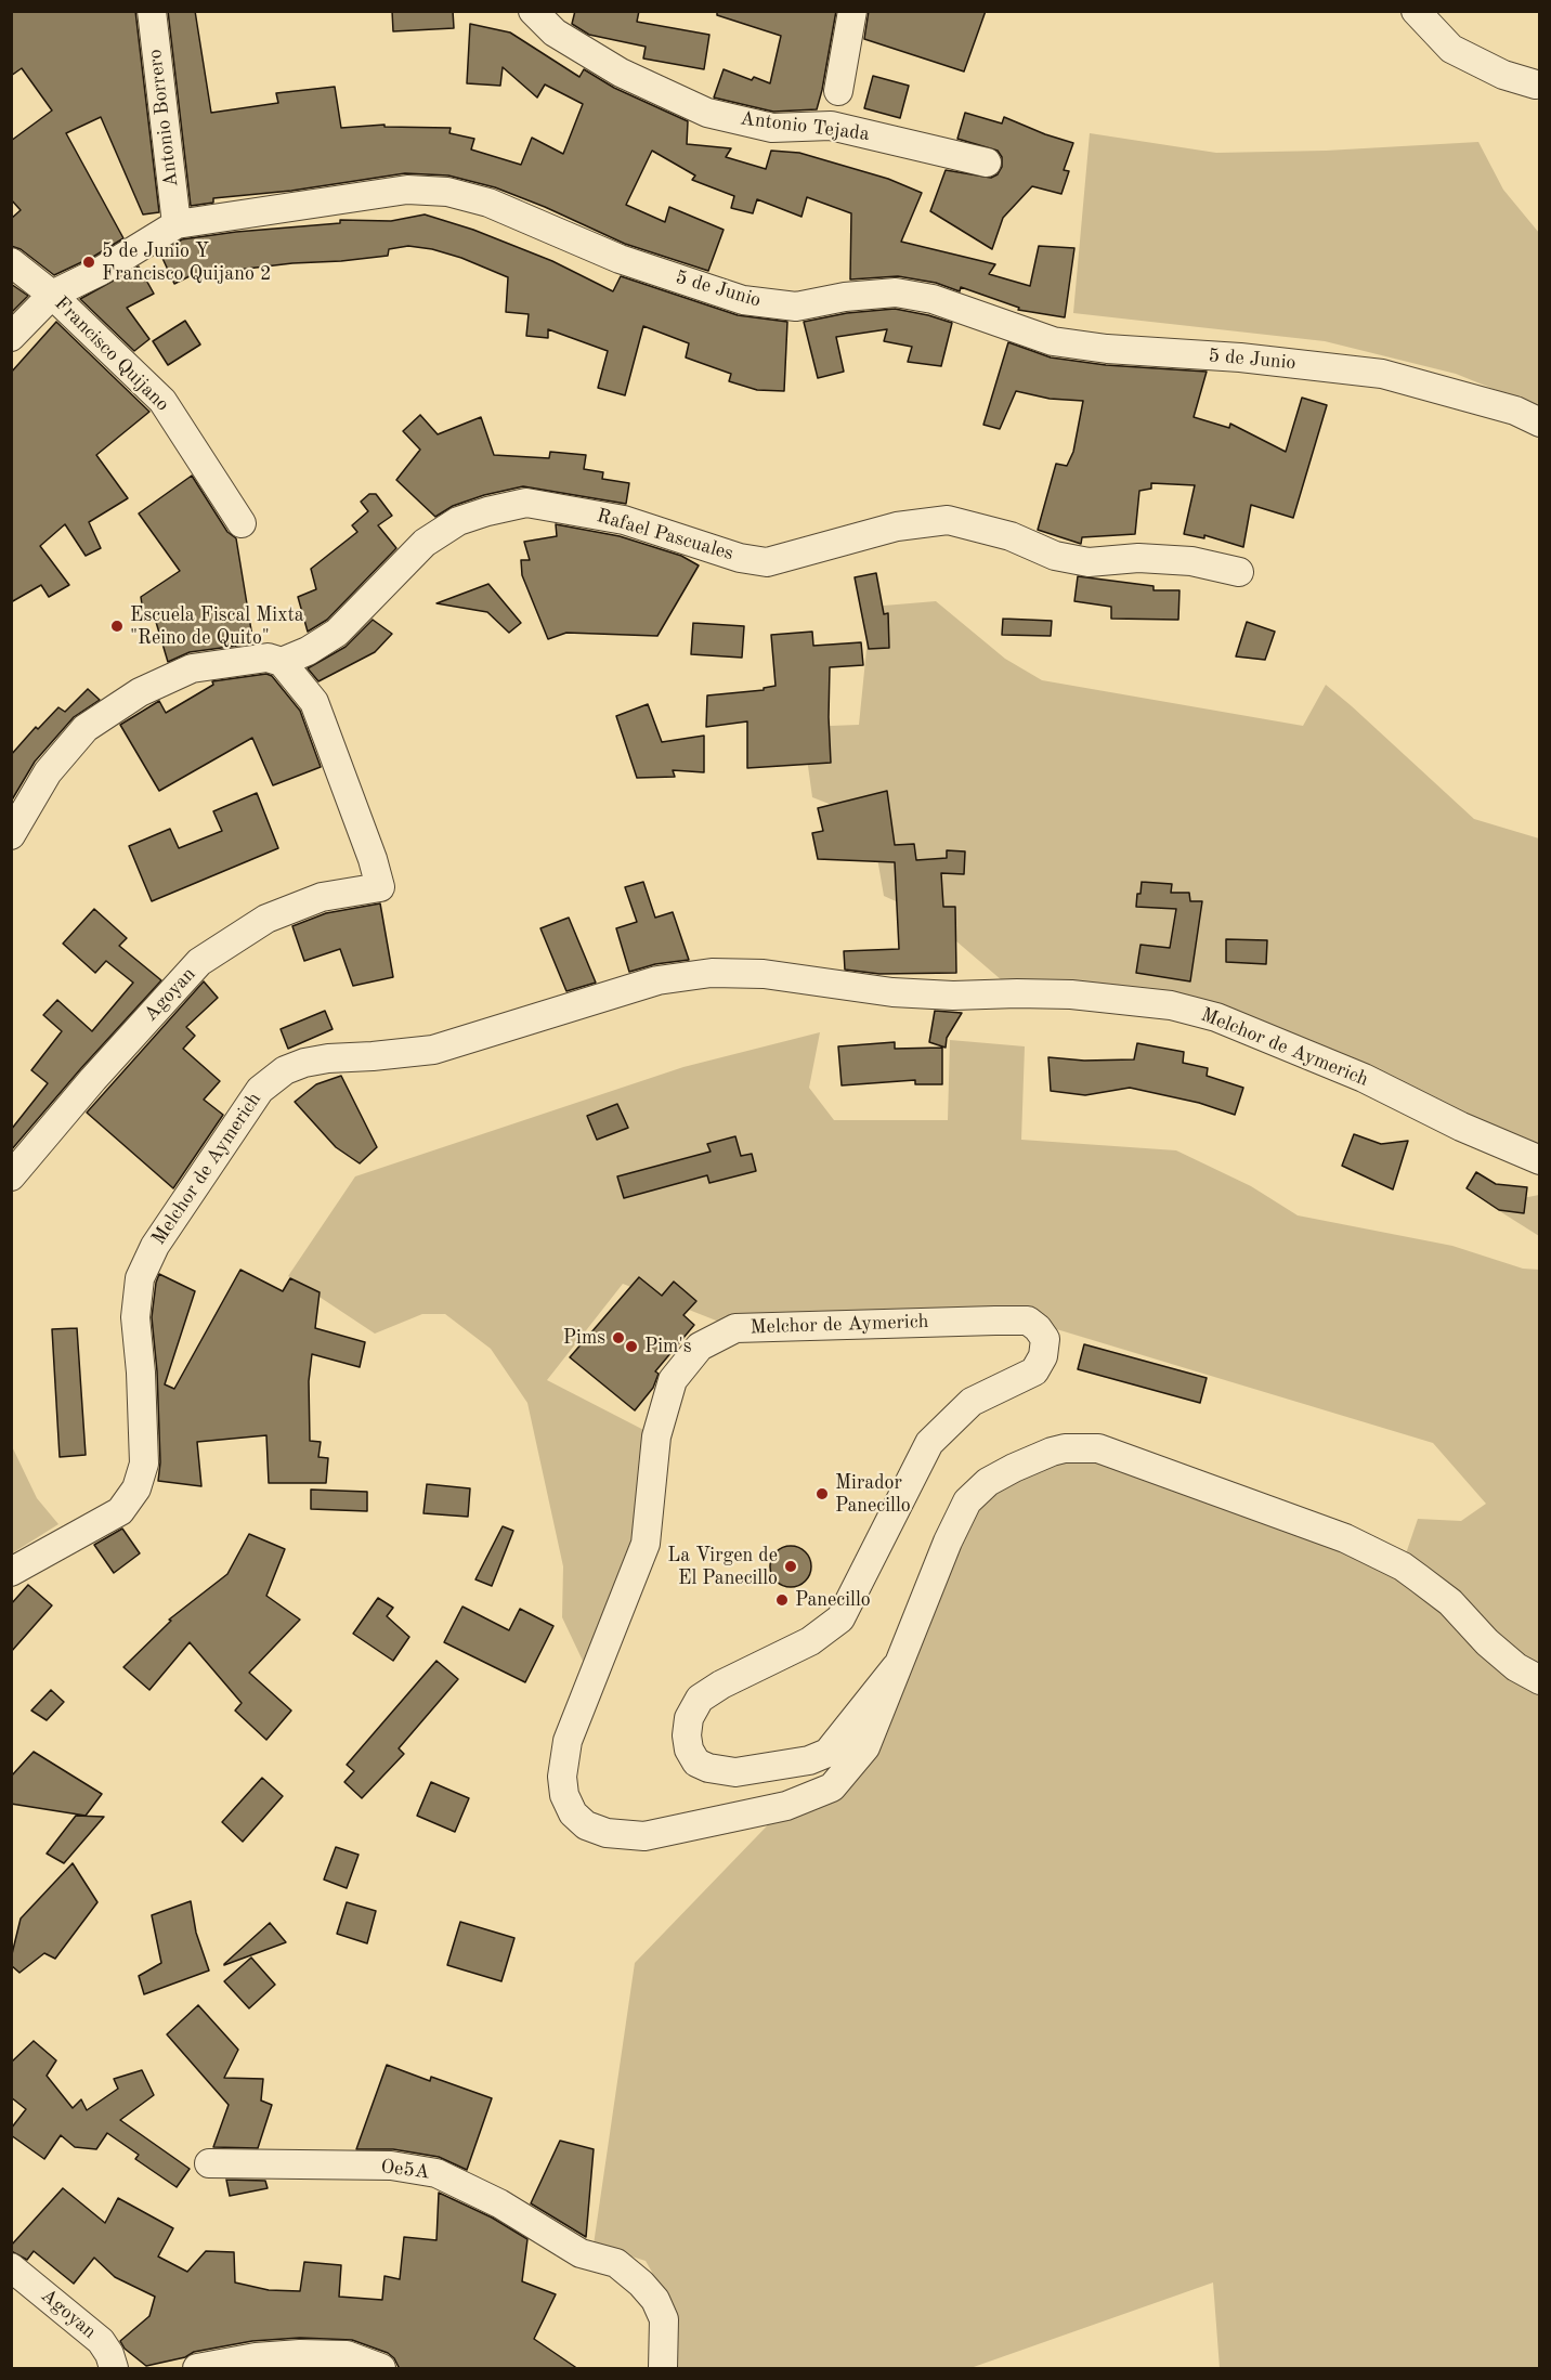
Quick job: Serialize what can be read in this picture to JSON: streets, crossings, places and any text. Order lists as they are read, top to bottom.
{
  "streets": {
    "street": [
      "Antonio Borrero",
      "Antonio Tejada",
      "5 de Junio",
      "Francisco Quijano",
      "Rafael Pascuales",
      "Agoyan",
      "Melchor de Aymerich",
      "Oe5A"
    ]
  },
  "crossings": [
    ["Antonio Borrero", "5 de Junio"],
    ["5 de Junio", "Francisco Quijano"],
    ["Rafael Pascuales", "Agoyan"]
  ],
  "places": [
    "5 de Junio Y Francisco Quijano 2",
    "Escuela Fiscal Mixta \"Reino de Quito\"",
    "Pims",
    "Pim's",
    "Mirador Panecillo",
    "La Virgen de El Panecillo",
    "Panecillo"
  ]
}
